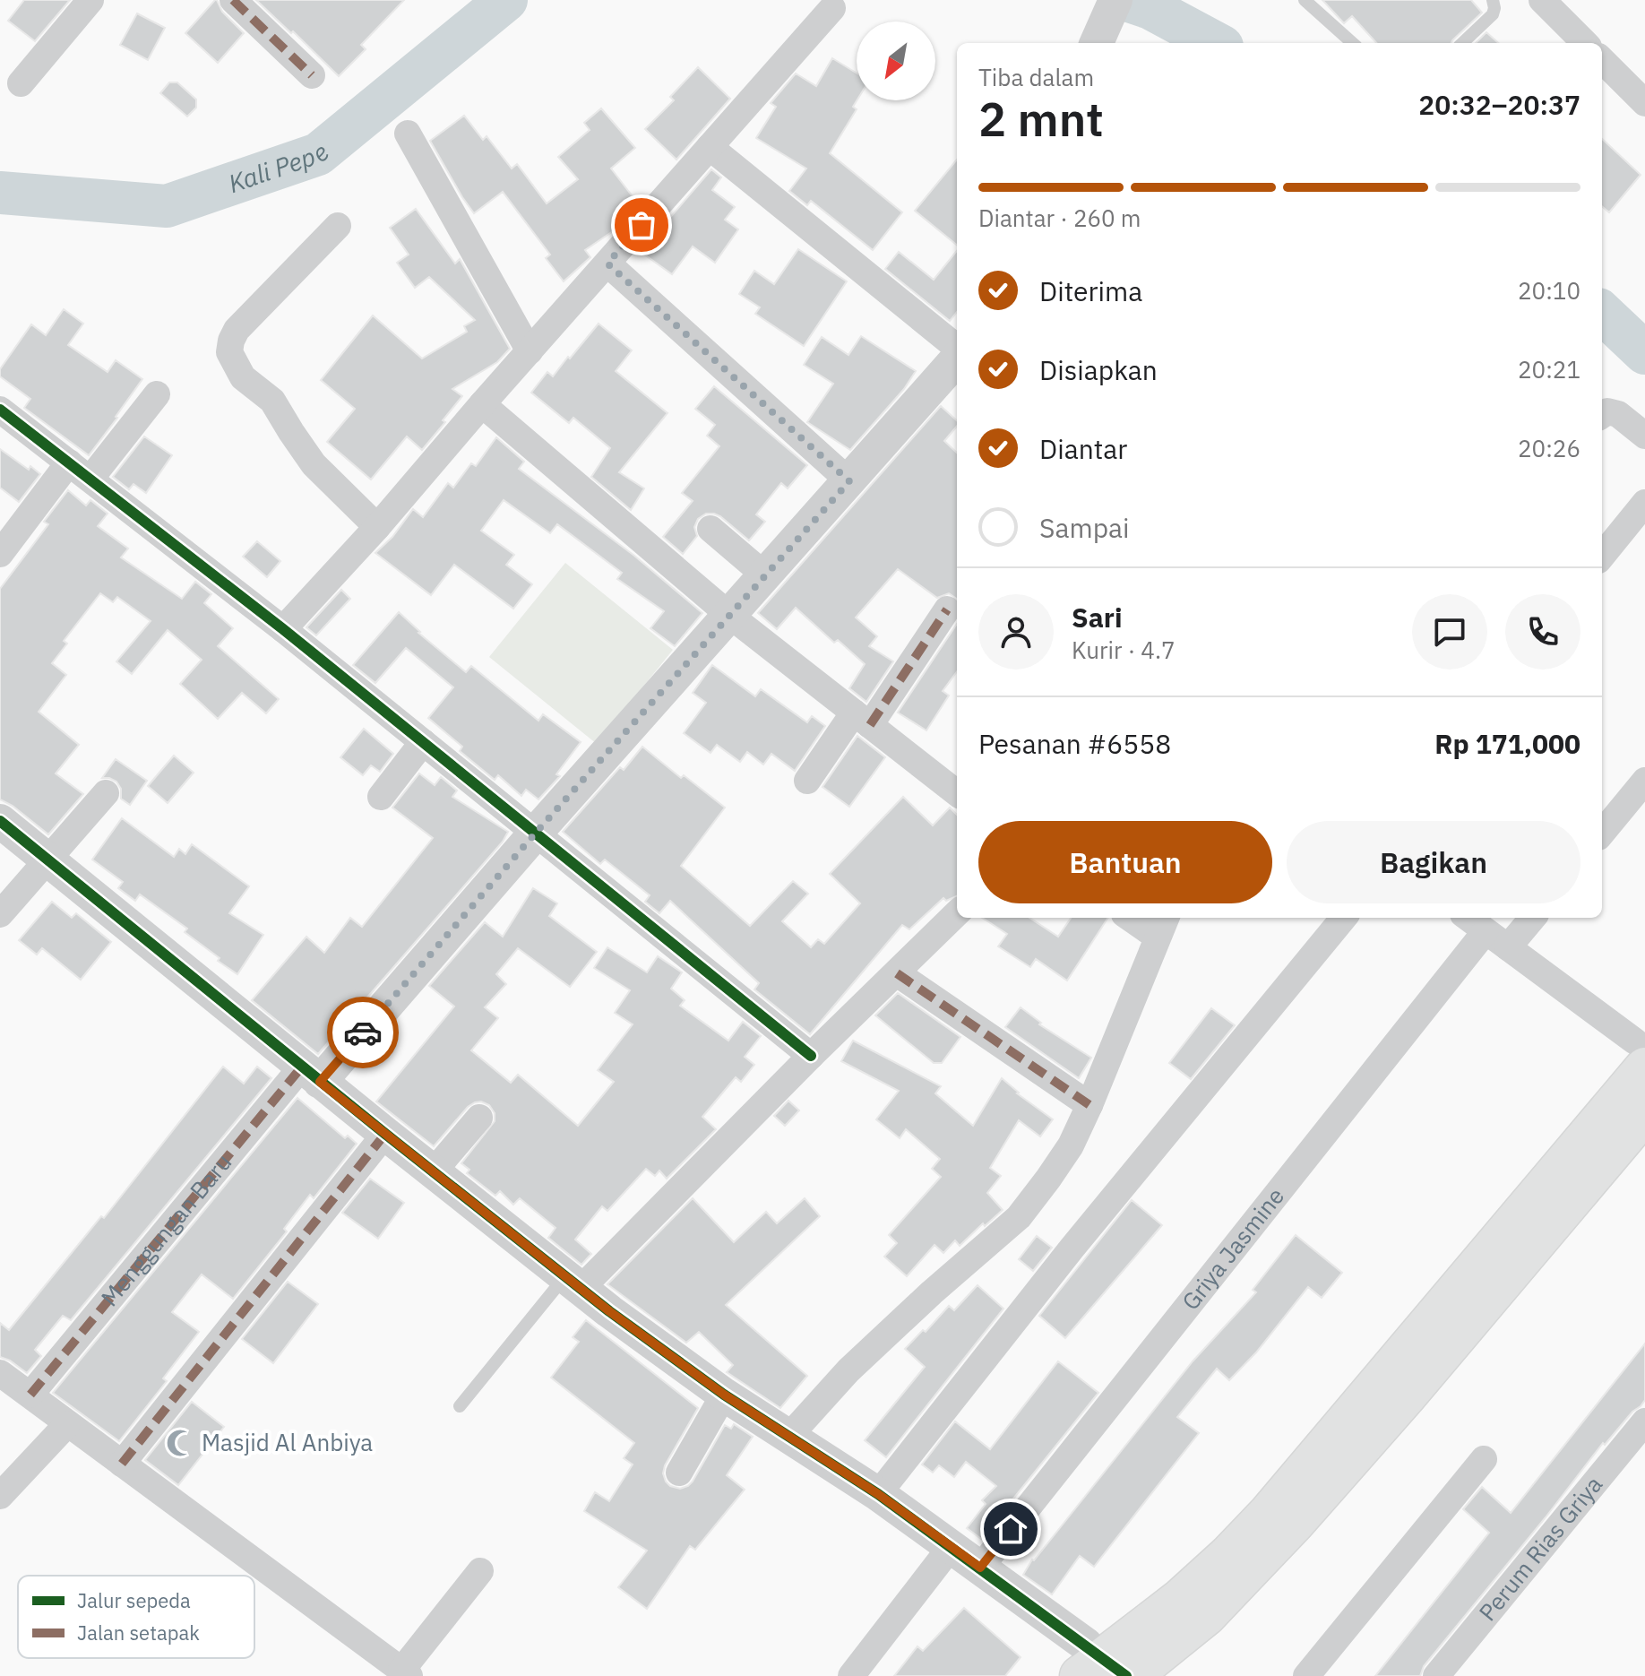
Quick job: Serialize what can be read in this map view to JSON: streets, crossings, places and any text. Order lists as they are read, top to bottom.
{
  "streets": {
    "street": ["Menggungan Baru", "Griya Jasmine", "Perum Rias Griya"]
  },
  "water": ["Kali Pepe"],
  "places": {
    "mosque": ["Masjid Al Anbiya"]
  },
  "legend": ["Jalur sepeda", "Jalan setapak"],
  "north": "bottom left",
  "page": {
    "heading": ["2 mnt", "Tiba dalam", "20:32–20:37"],
    "panel": [
      "Sari",
      "Kurir · 4.7",
      "Pesanan #6558",
      "Rp 171,000"
    ],
    "bar": "Diantar · 260 m",
    "list": [
      ["Diterima", "20:10"],
      ["Disiapkan", "20:21"],
      ["Diantar", "20:26"],
      "Sampai"
    ],
    "buttons": ["Bantuan", "Bagikan"]
  }
}
